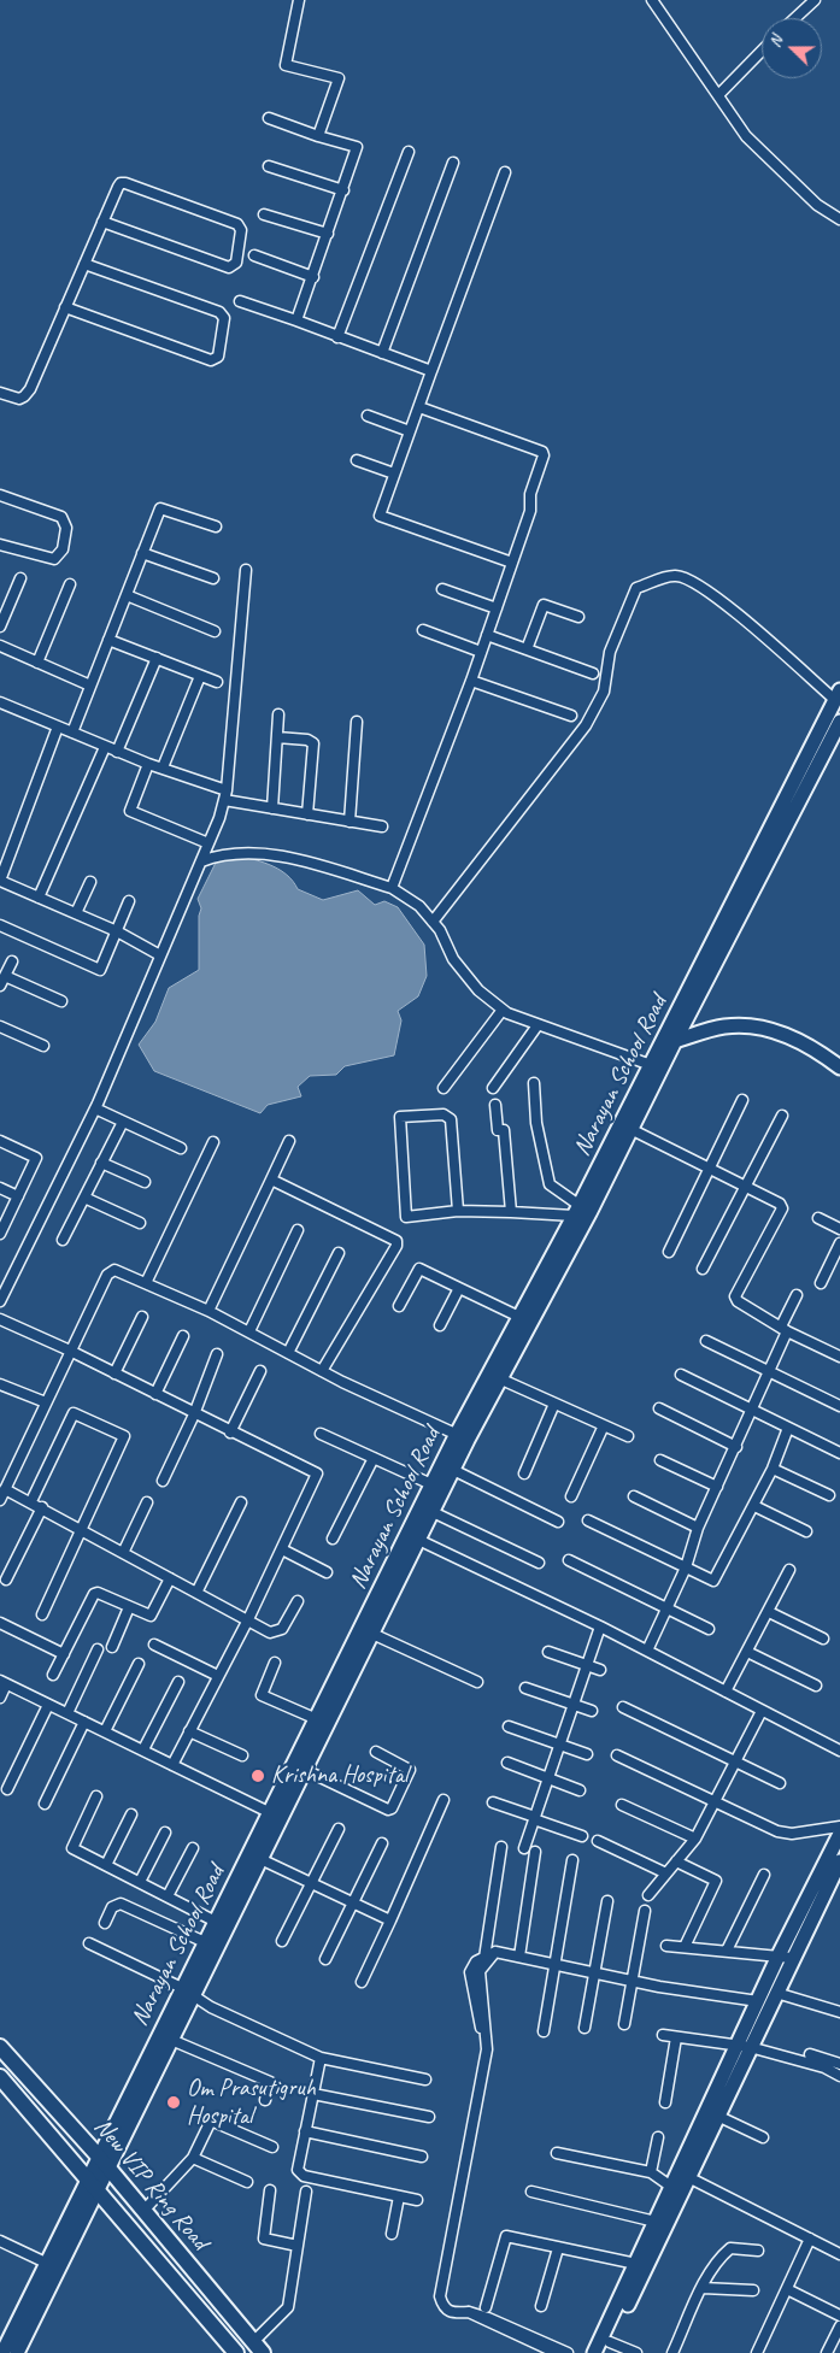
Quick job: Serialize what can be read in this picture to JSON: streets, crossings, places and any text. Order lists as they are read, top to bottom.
{
  "streets": {
    "main road": ["New VIP Ring Road"],
    "street": ["Narayan School Road"]
  },
  "crossings": [
    ["Narayan School Road", "New VIP Ring Road"]
  ],
  "places": ["Krishna Hospital", "Om Prasutigruh Hospital"],
  "north": "left"
}
